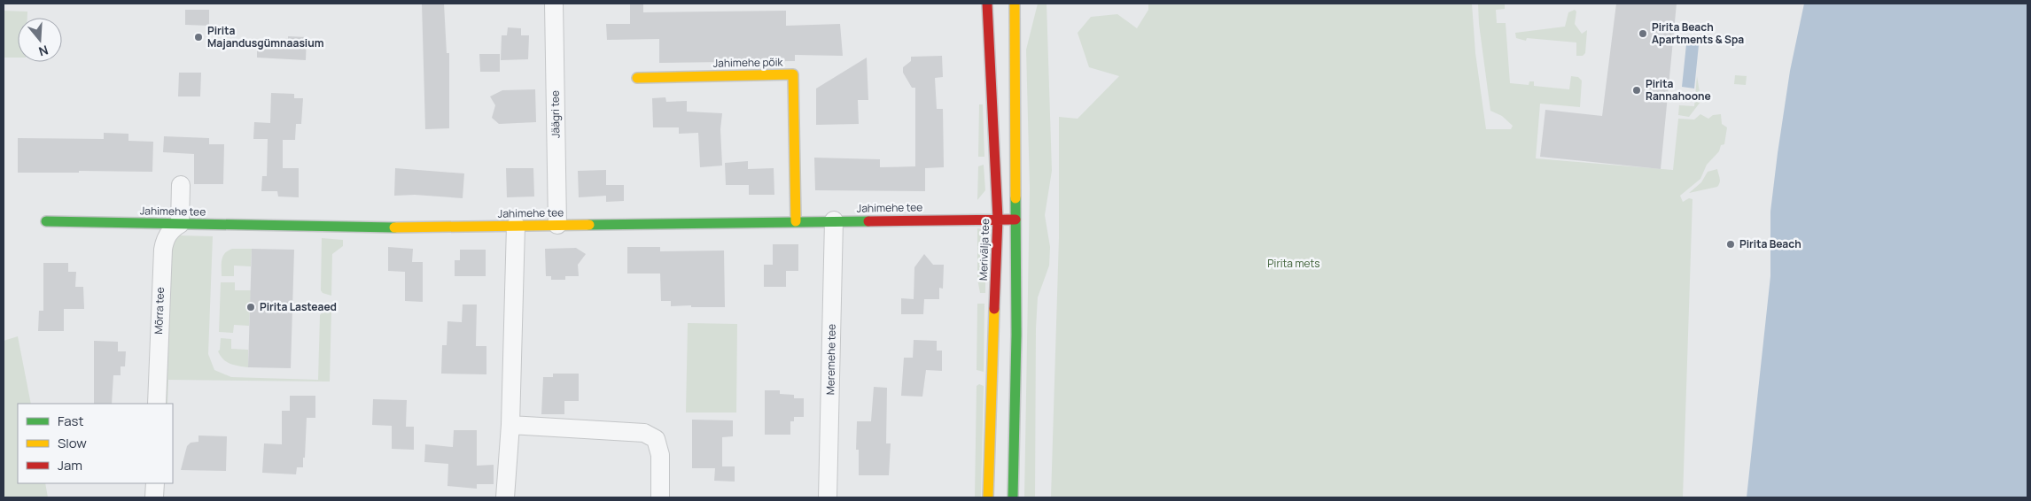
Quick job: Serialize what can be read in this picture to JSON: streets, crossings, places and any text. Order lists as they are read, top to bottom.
{
  "streets": {
    "street": [
      "Jahimehe põik",
      "Jäägri tee",
      "Jahimehe tee",
      "Merivälja tee",
      "Mõrra tee",
      "Meremehe tee"
    ]
  },
  "crossings": [
    ["Jahimehe põik", "Jahimehe tee"],
    ["Jäägri tee", "Jahimehe tee"],
    ["Jahimehe tee", "Merivälja tee"],
    ["Jahimehe tee", "Mõrra tee"],
    ["Jahimehe tee", "Meremehe tee"]
  ],
  "parks": ["Pirita mets"],
  "places": [
    "Pirita Beach Apartments & Spa",
    "Pirita Majandusgümnaasium",
    "Pirita Rannahoone",
    "Pirita Beach",
    "Pirita Lasteaed"
  ],
  "legend": ["Fast", "Slow", "Jam"],
  "north": "bottom"
}
